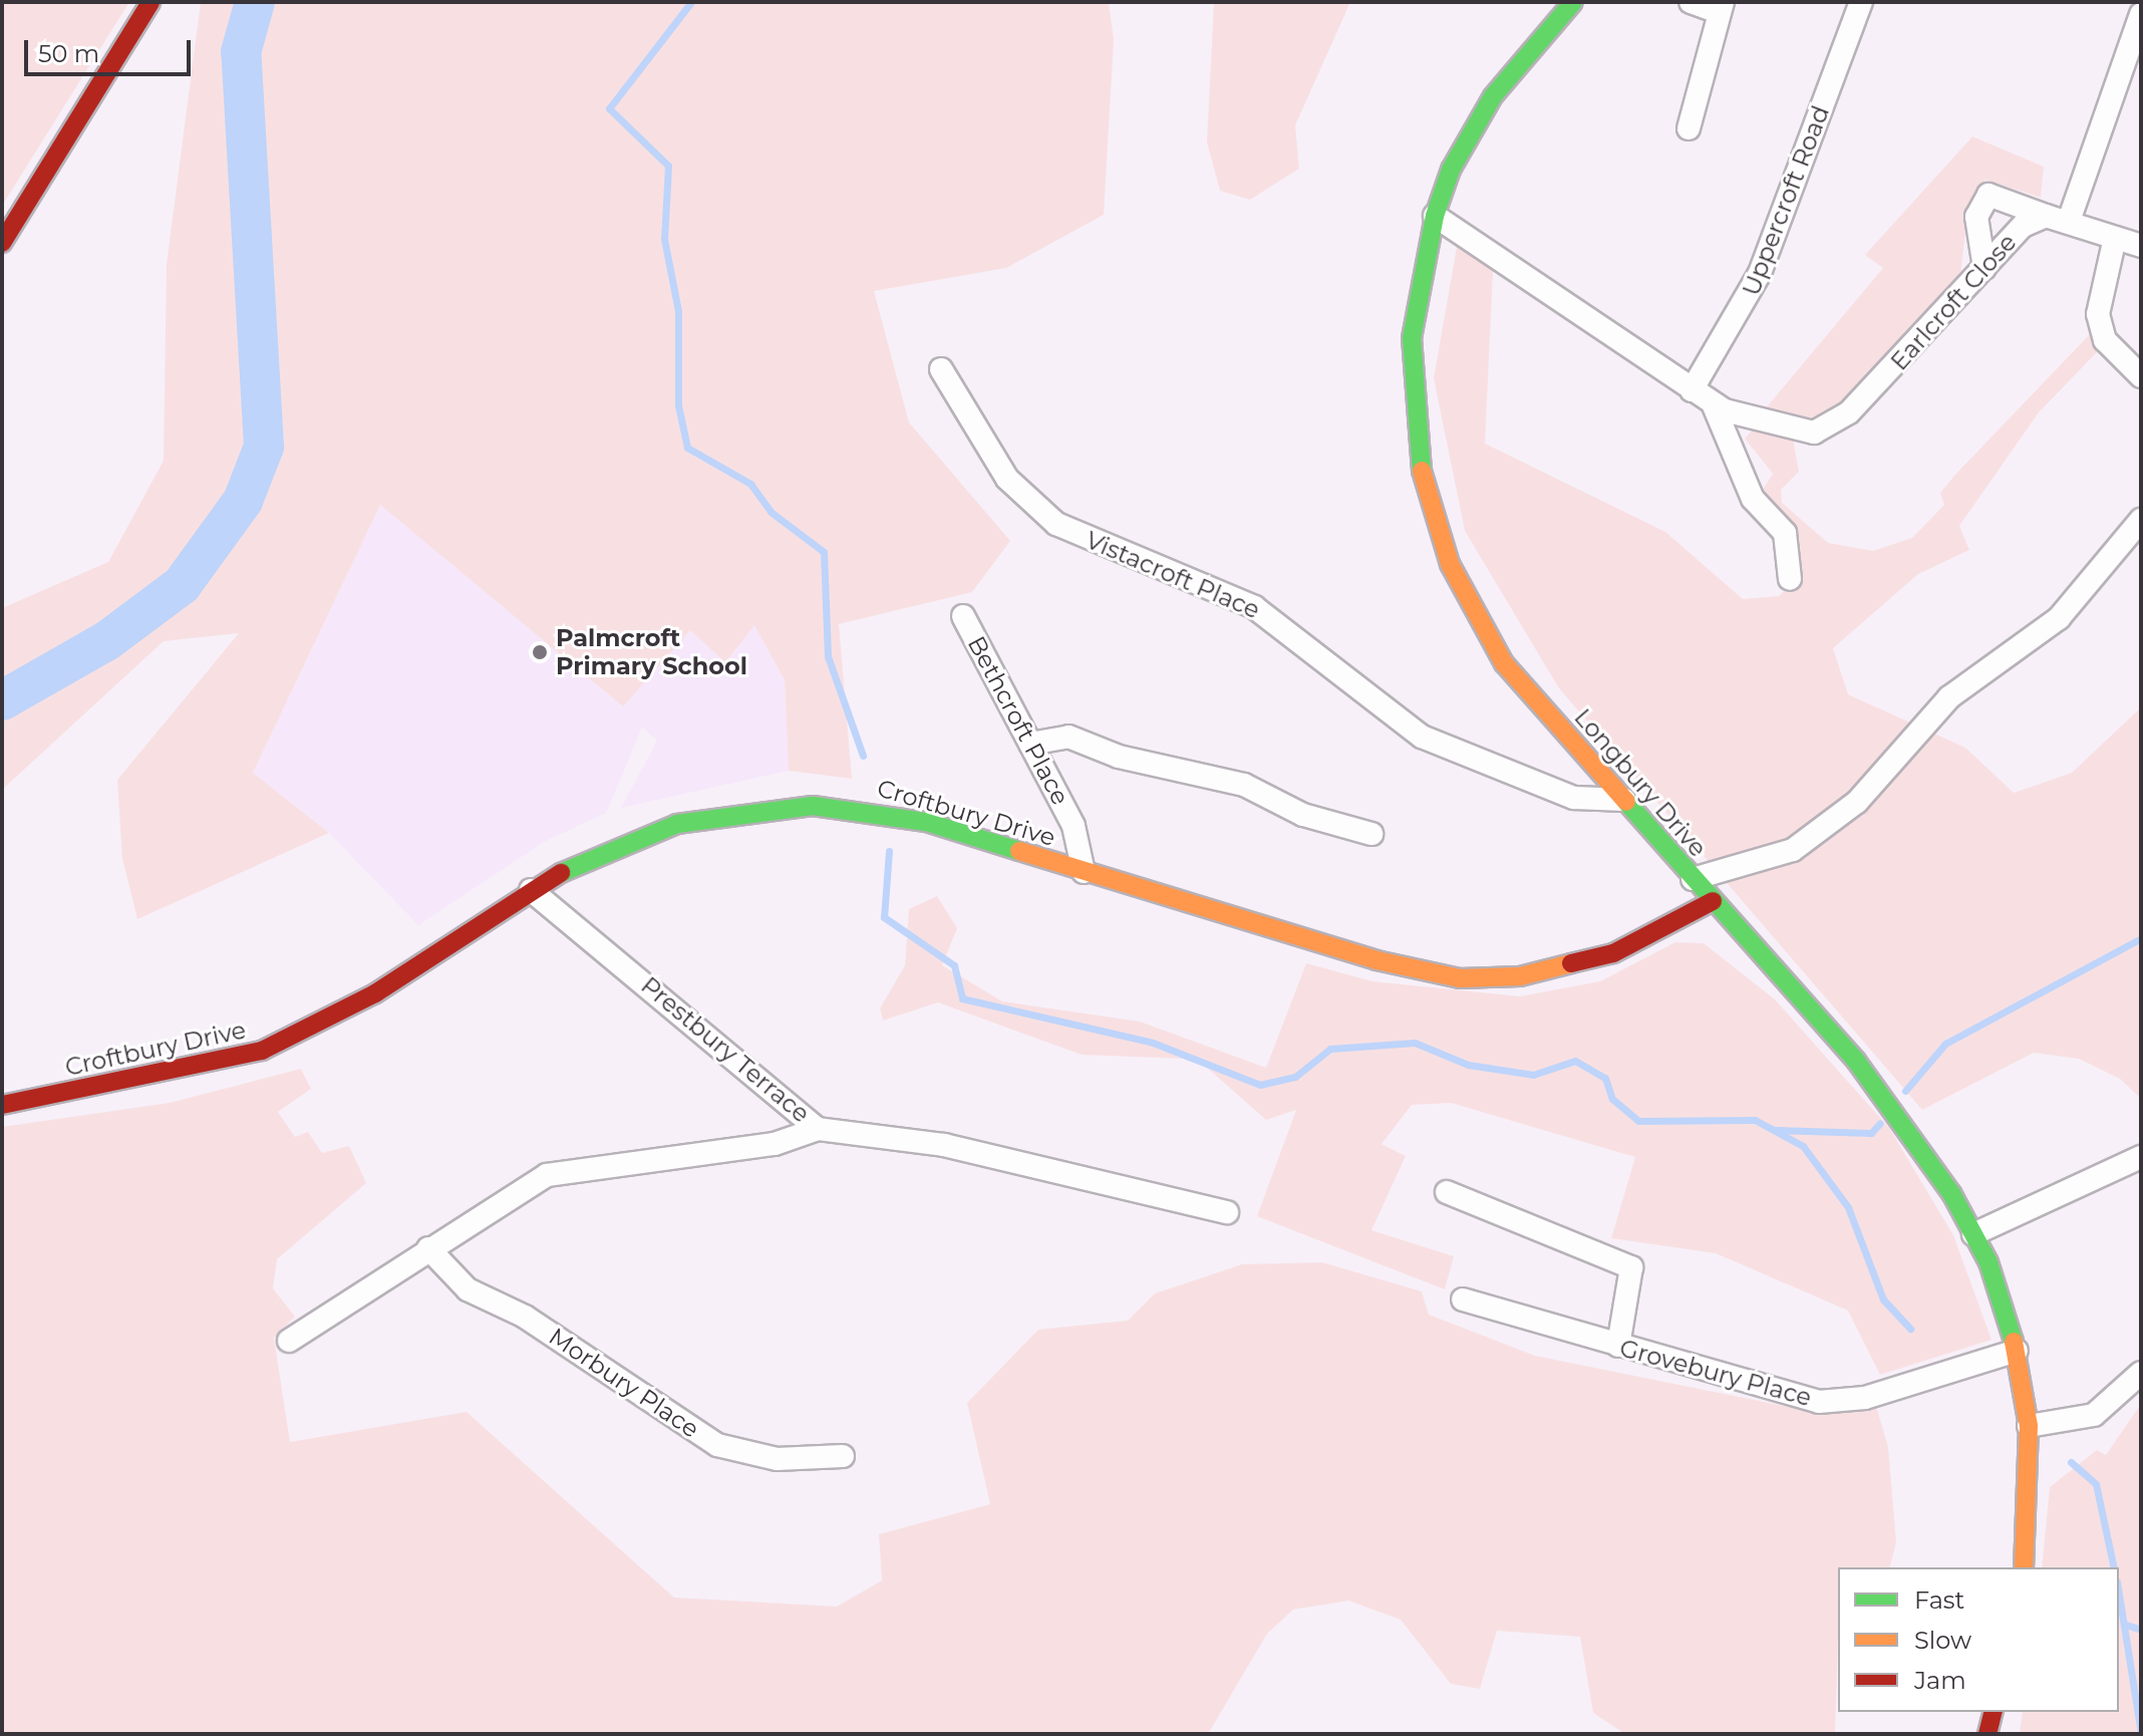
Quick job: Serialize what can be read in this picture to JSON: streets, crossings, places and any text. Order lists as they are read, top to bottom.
{
  "streets": {
    "street": [
      "Uppercroft Road",
      "Earlcroft Close",
      "Vistacroft Place",
      "Bethcroft Place",
      "Longbury Drive",
      "Croftbury Drive",
      "Prestbury Terrace",
      "Grovebury Place",
      "Morbury Place"
    ]
  },
  "crossings": [
    ["Vistacroft Place", "Longbury Drive"],
    ["Bethcroft Place", "Croftbury Drive"],
    ["Longbury Drive", "Croftbury Drive"],
    ["Longbury Drive", "Grovebury Place"],
    ["Croftbury Drive", "Prestbury Terrace"]
  ],
  "places": ["Palmcroft Primary School"],
  "legend": ["Fast", "Slow", "Jam"],
  "scale_bar": "50 m"
}
